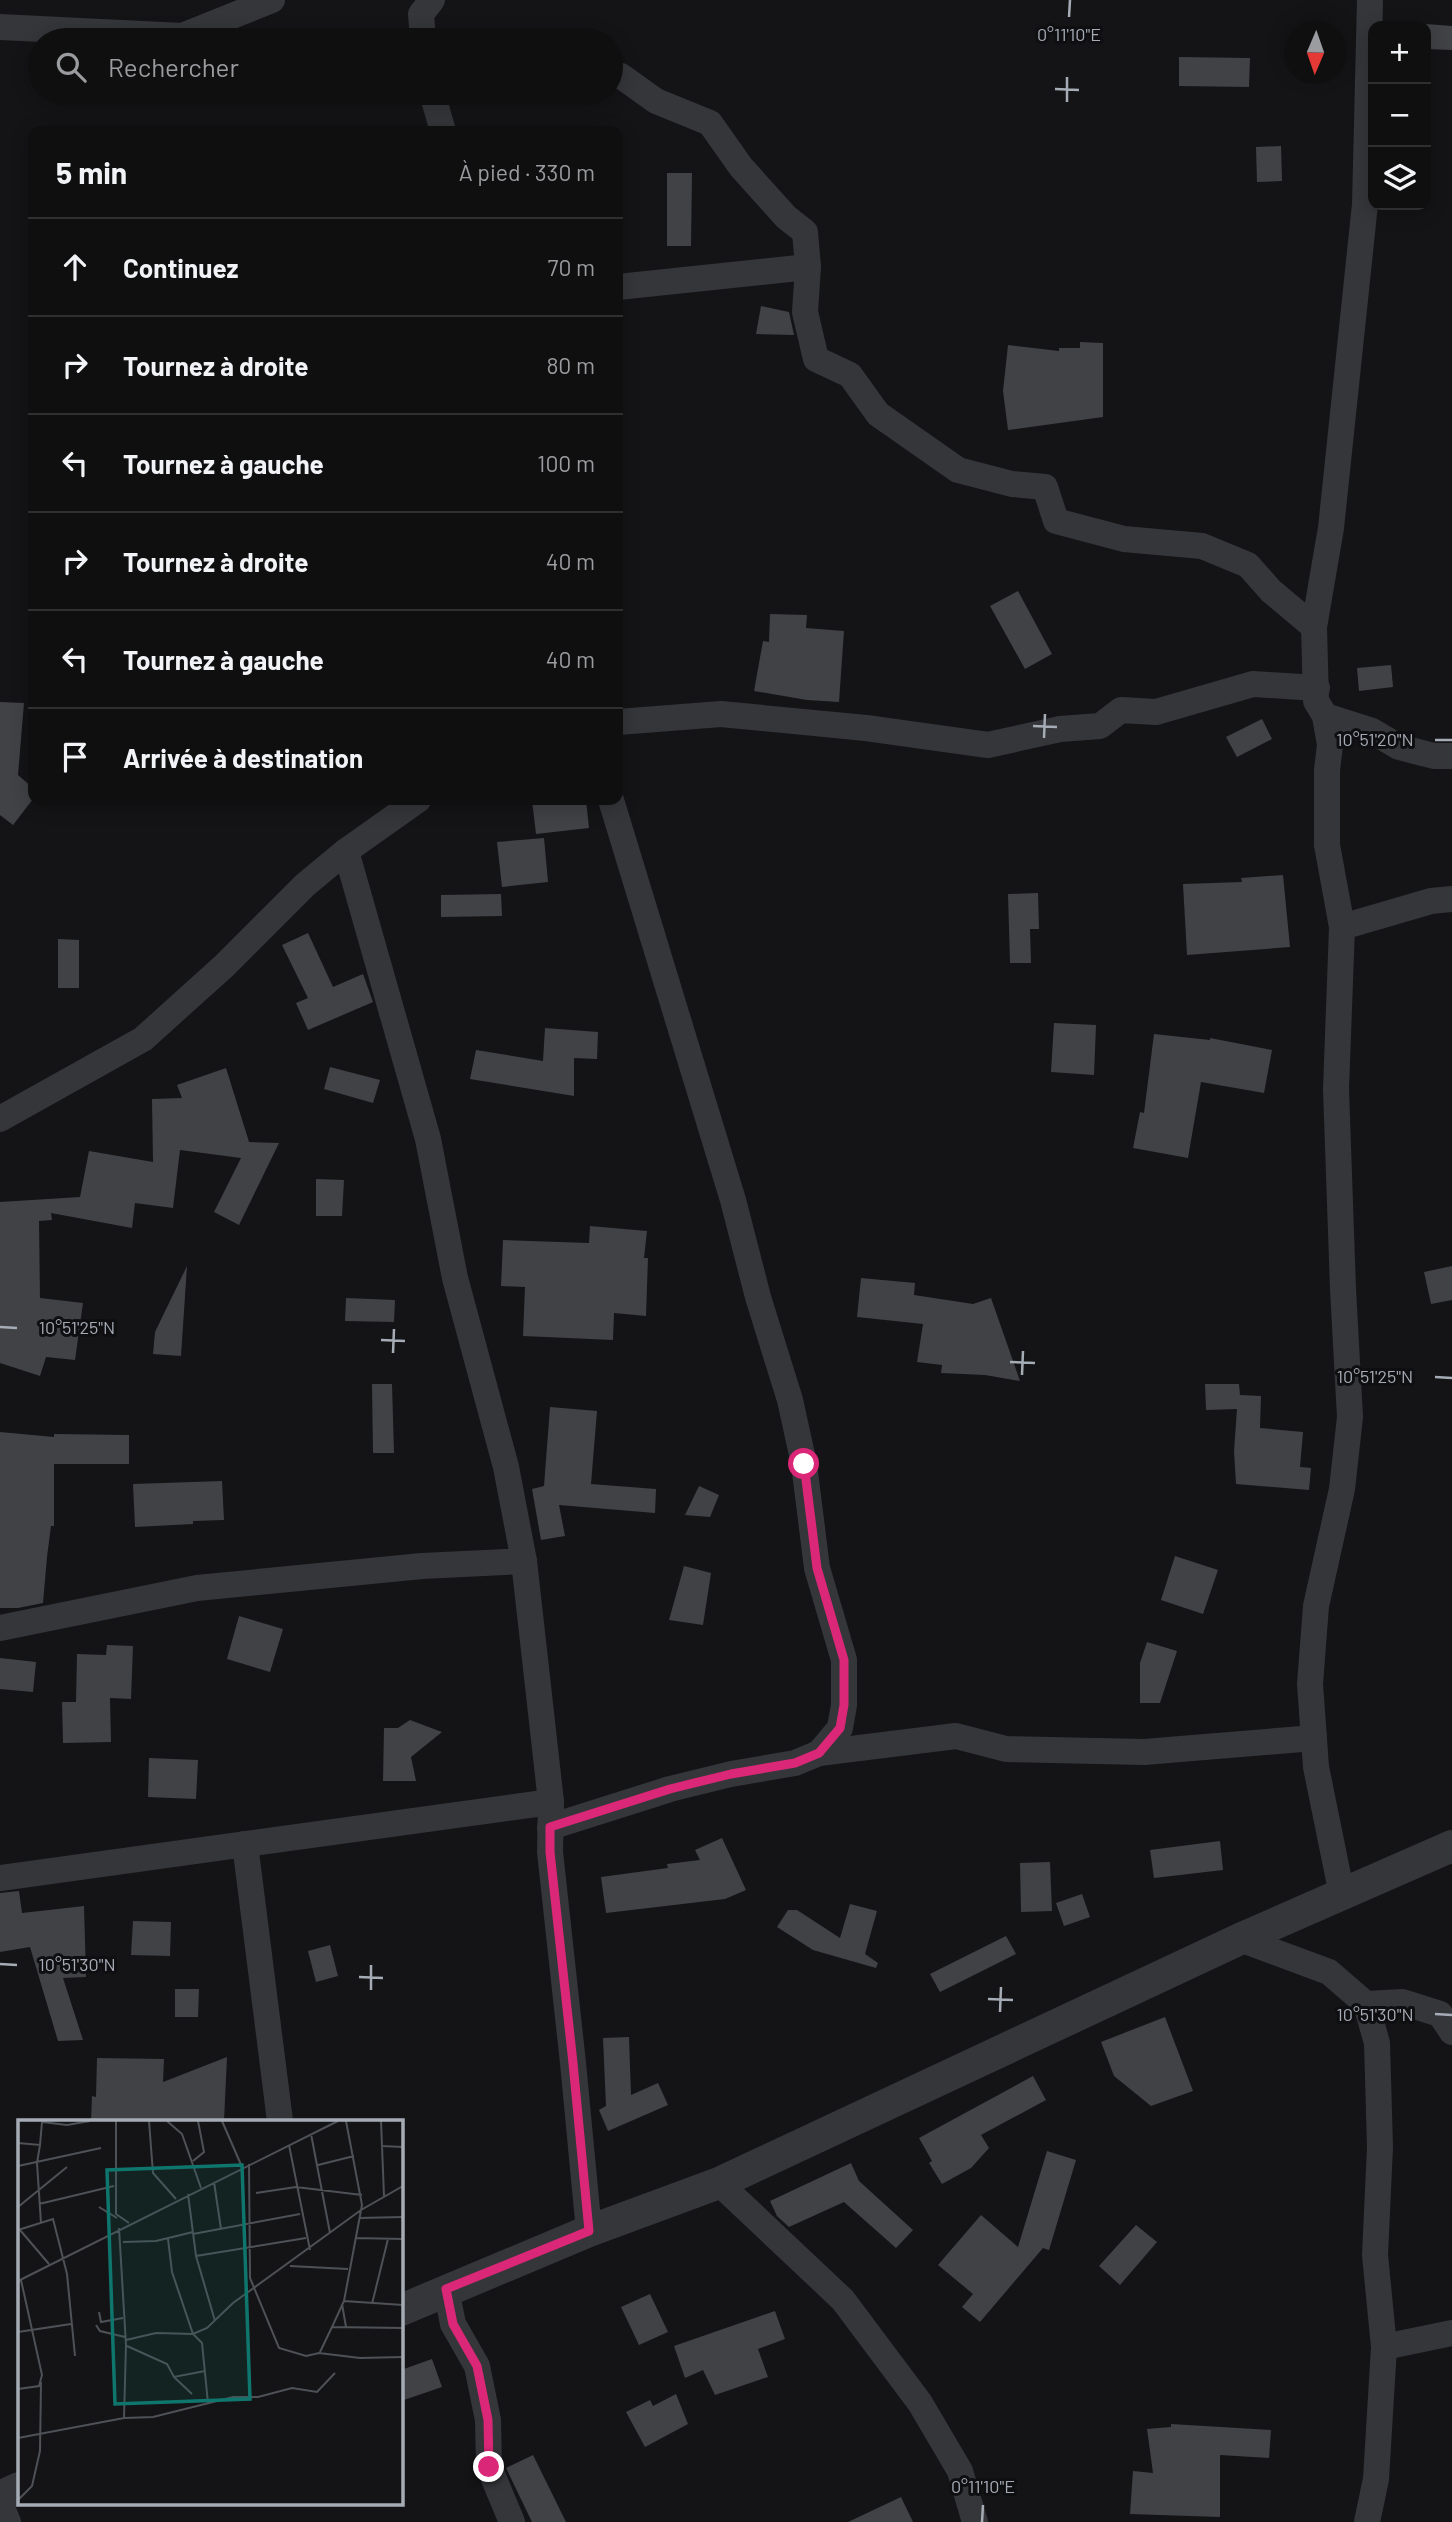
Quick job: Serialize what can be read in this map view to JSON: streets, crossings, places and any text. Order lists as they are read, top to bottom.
{
  "north": "bottom",
  "page": {
    "map_buttons": ["+", "−"],
    "search": "Rechercher",
    "heading": ["5 min", "À pied · 330 m"],
    "list": [
      ["Continuez", "70 m"],
      ["Tournez à droite", "80 m"],
      ["Tournez à gauche", "100 m"],
      ["Tournez à droite", "40 m"],
      ["Tournez à gauche", "40 m"],
      "Arrivée à destination"
    ]
  },
  "coordinates": [
    "0°11'10\"E",
    "10°51'20\"N",
    "10°51'25\"N",
    "10°51'30\"N"
  ]
}
